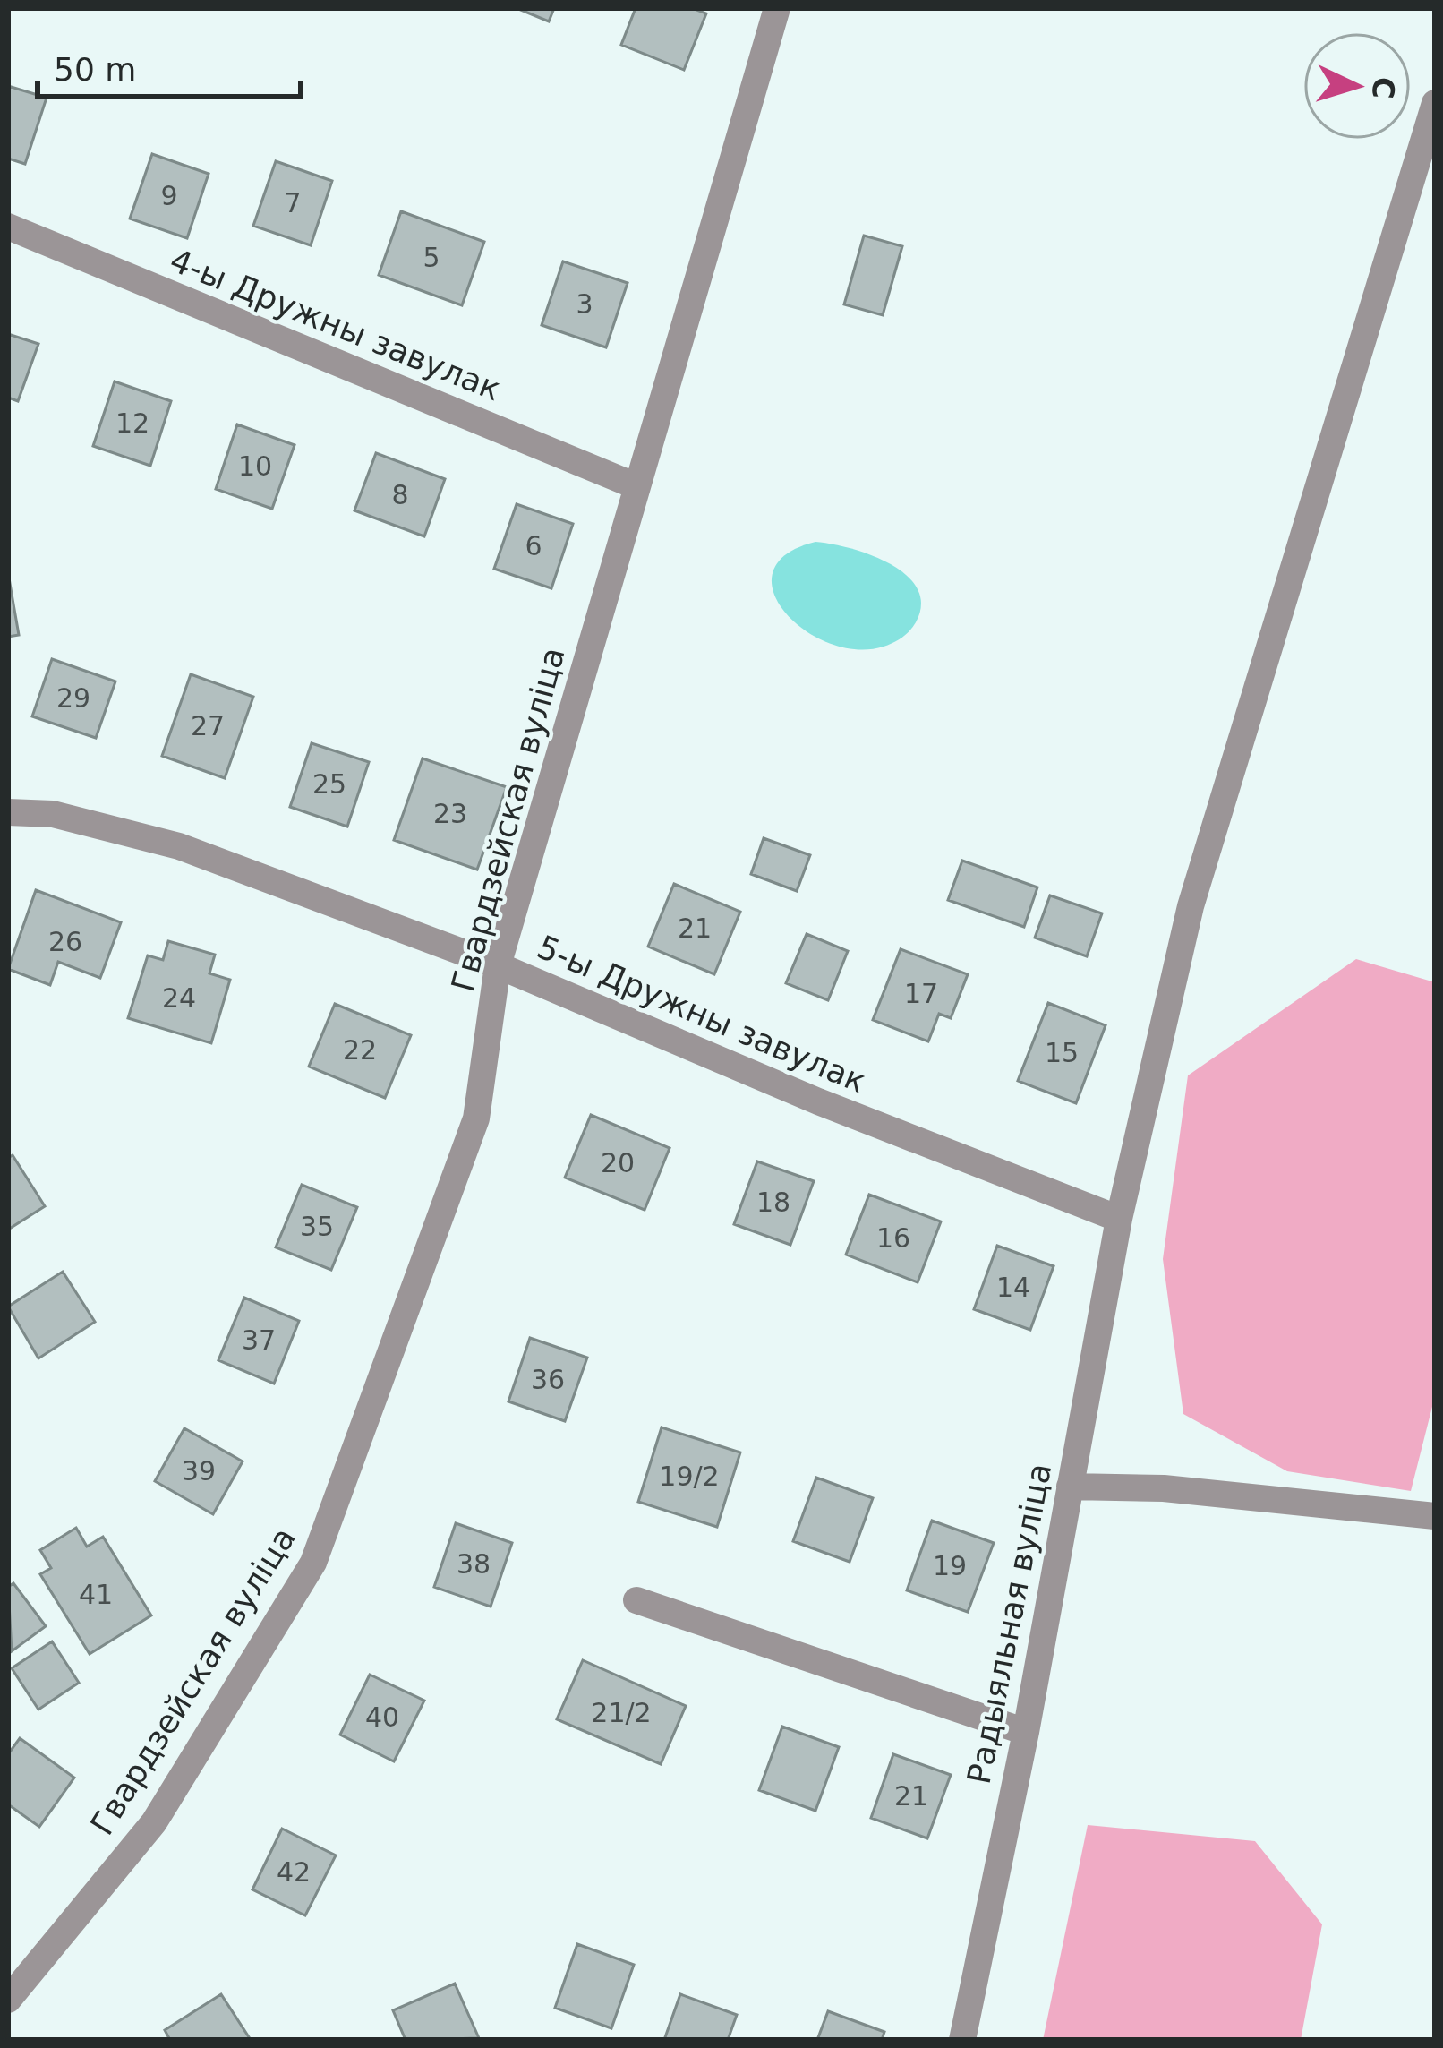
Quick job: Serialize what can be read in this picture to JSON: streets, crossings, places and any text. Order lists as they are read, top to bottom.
{
  "streets": {
    "street": [
      "4-ы Дружны завулак",
      "Гвардзейская вуліца",
      "5-ы Дружны завулак",
      "Радыяльная вуліца"
    ]
  },
  "crossings": [
    ["4-ы Дружны завулак", "Гвардзейская вуліца"],
    ["Гвардзейская вуліца", "5-ы Дружны завулак"],
    ["5-ы Дружны завулак", "Радыяльная вуліца"]
  ],
  "house_numbers": [
    "9",
    "7",
    "5",
    "3",
    "12",
    "10",
    "8",
    "6",
    "29",
    "27",
    "25",
    "23",
    "21",
    "26",
    "17",
    "24",
    "22",
    "15",
    "20",
    "18",
    "35",
    "16",
    "14",
    "37",
    "36",
    "39",
    "19/2",
    "38",
    "19",
    "41",
    "21/2",
    "40",
    "21",
    "42"
  ],
  "scale_bar": "50 m",
  "north": "right"
}
